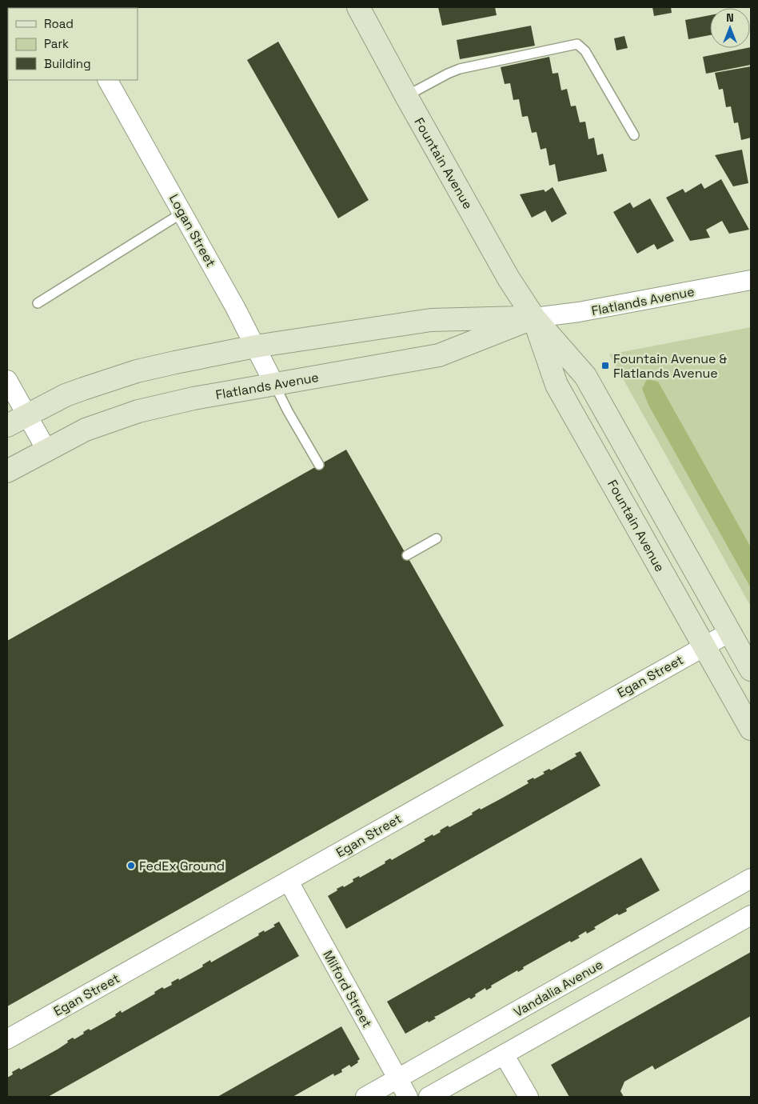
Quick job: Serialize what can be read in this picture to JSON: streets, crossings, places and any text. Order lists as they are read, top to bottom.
{
  "streets": {
    "main road": ["Fountain Avenue", "Flatlands Avenue"],
    "street": [
      "Logan Street",
      "Egan Street",
      "Vandalia Avenue",
      "Milford Street"
    ]
  },
  "crossings": [
    ["Fountain Avenue", "Flatlands Avenue"],
    ["Fountain Avenue", "Egan Street"],
    ["Logan Street", "Flatlands Avenue"],
    ["Egan Street", "Milford Street"],
    ["Vandalia Avenue", "Milford Street"]
  ],
  "places": {
    "transit": ["Fountain Avenue & Flatlands Avenue"],
    "other": ["FedEx Ground"]
  },
  "legend": ["Road", "Park", "Building"],
  "north": "top"
}
